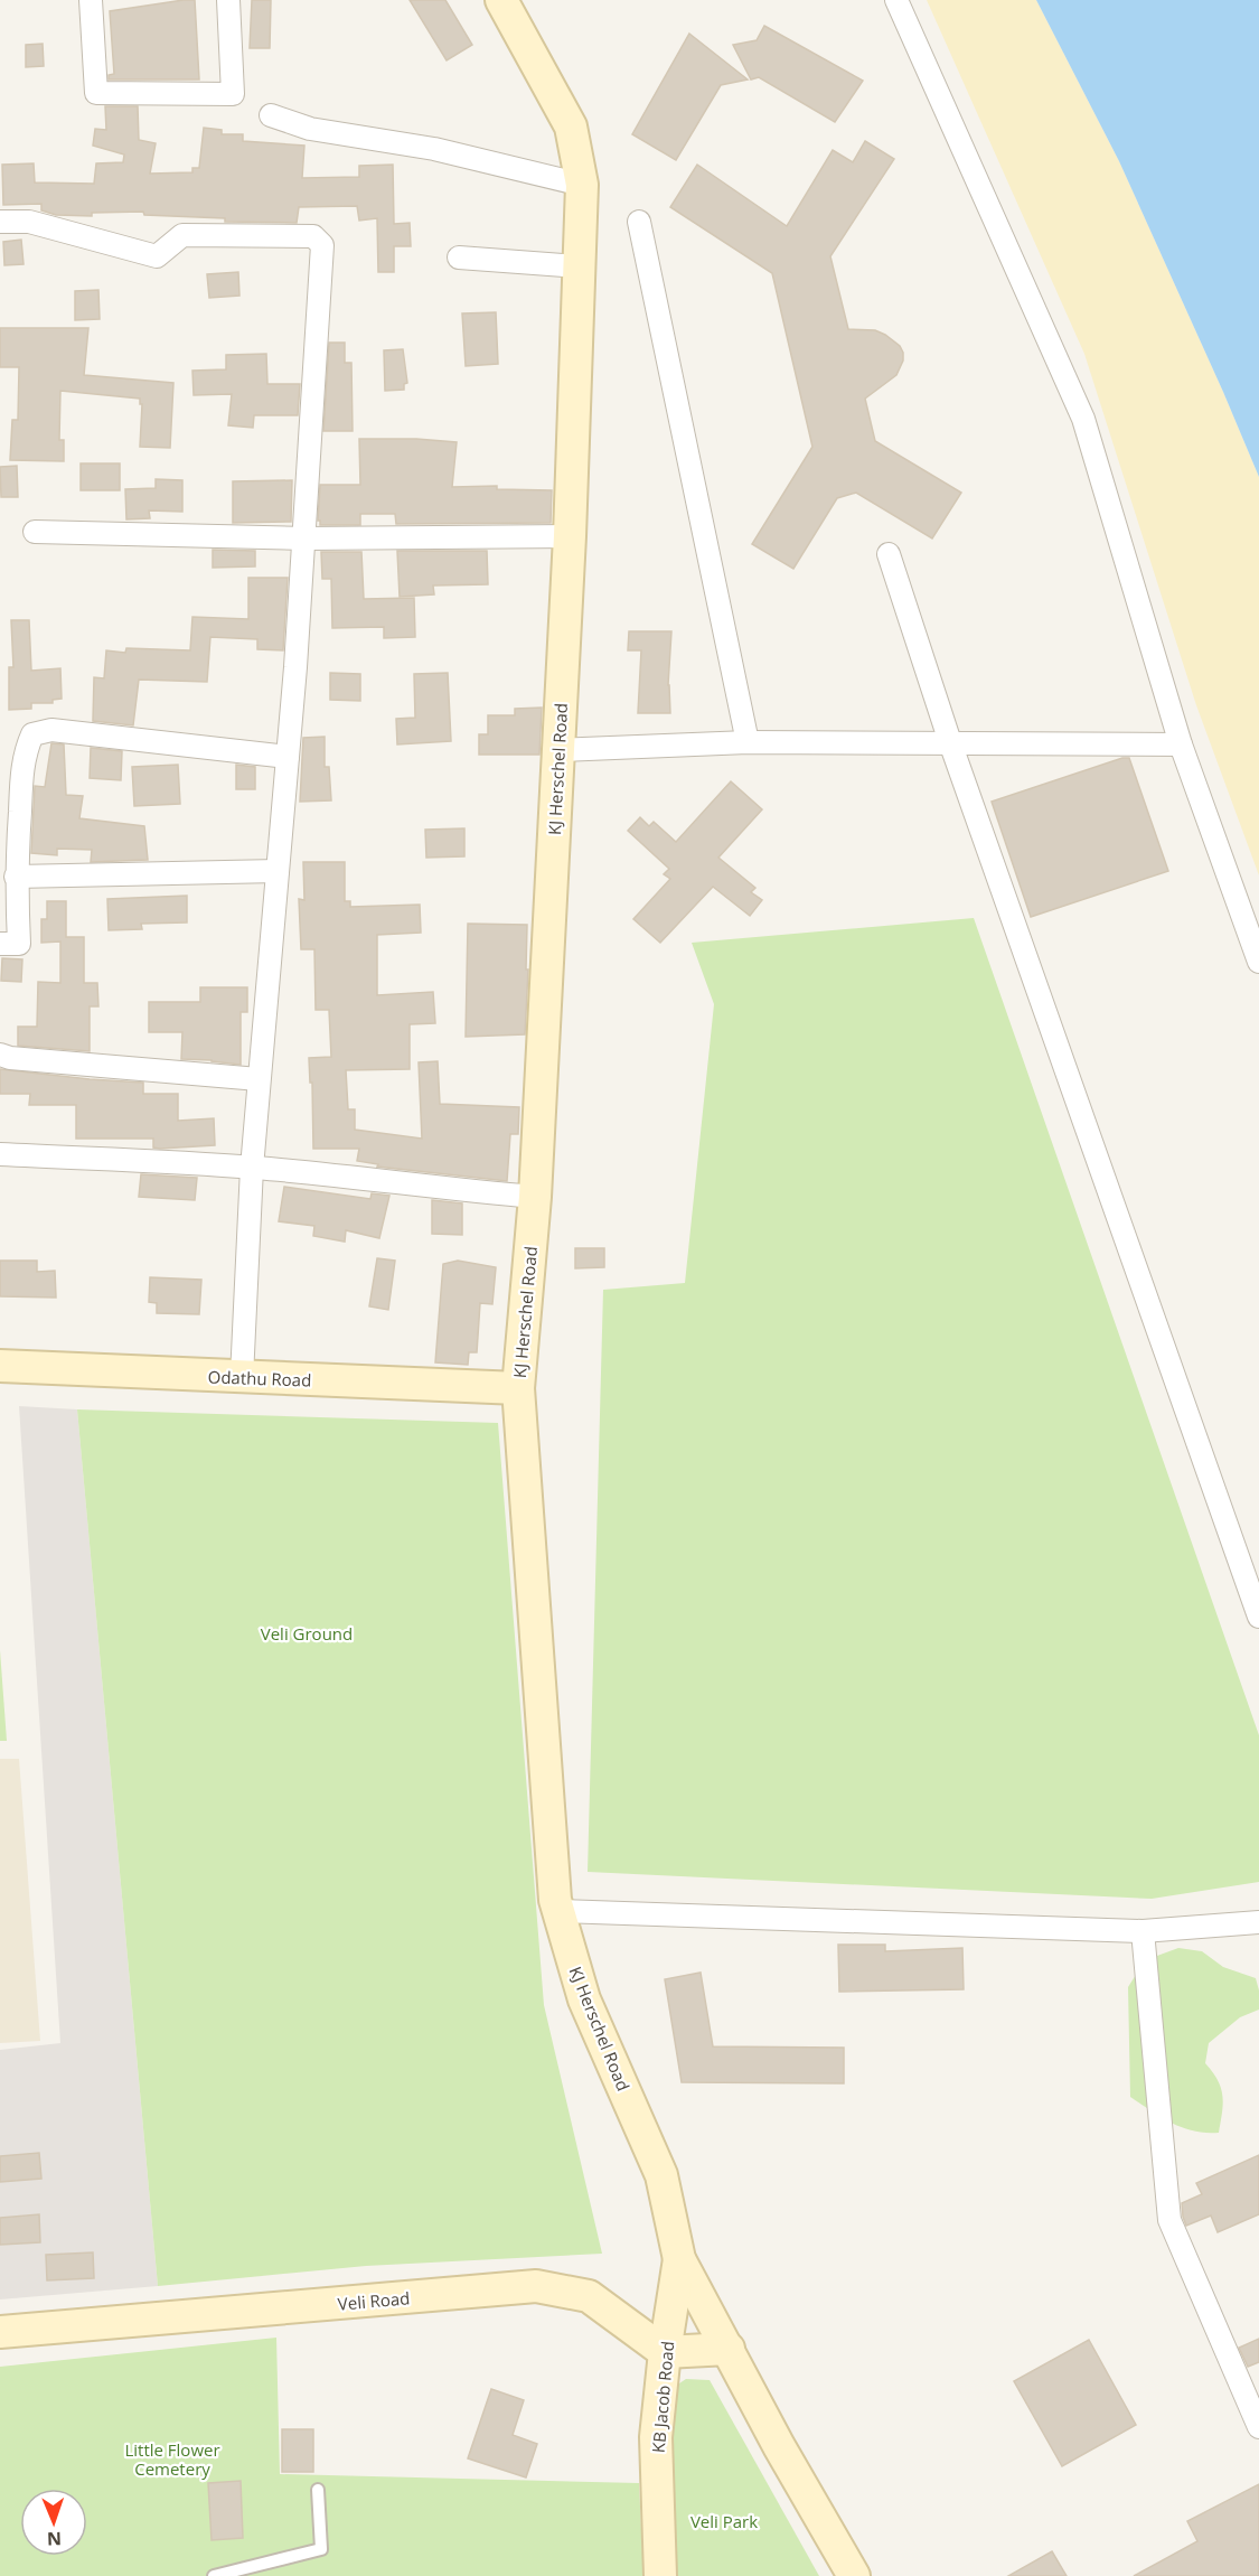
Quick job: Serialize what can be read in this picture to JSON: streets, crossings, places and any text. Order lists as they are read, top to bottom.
{
  "streets": {
    "main road": [
      "KJ Herschel Road",
      "Odathu Road",
      "Veli Road",
      "KB Jacob Road"
    ]
  },
  "crossings": [
    ["KJ Herschel Road", "Odathu Road"],
    ["KJ Herschel Road", "KB Jacob Road"],
    ["Veli Road", "KB Jacob Road"]
  ],
  "parks": ["Veli Ground", "Little Flower Cemetery", "Veli Park"],
  "north": "bottom"
}
